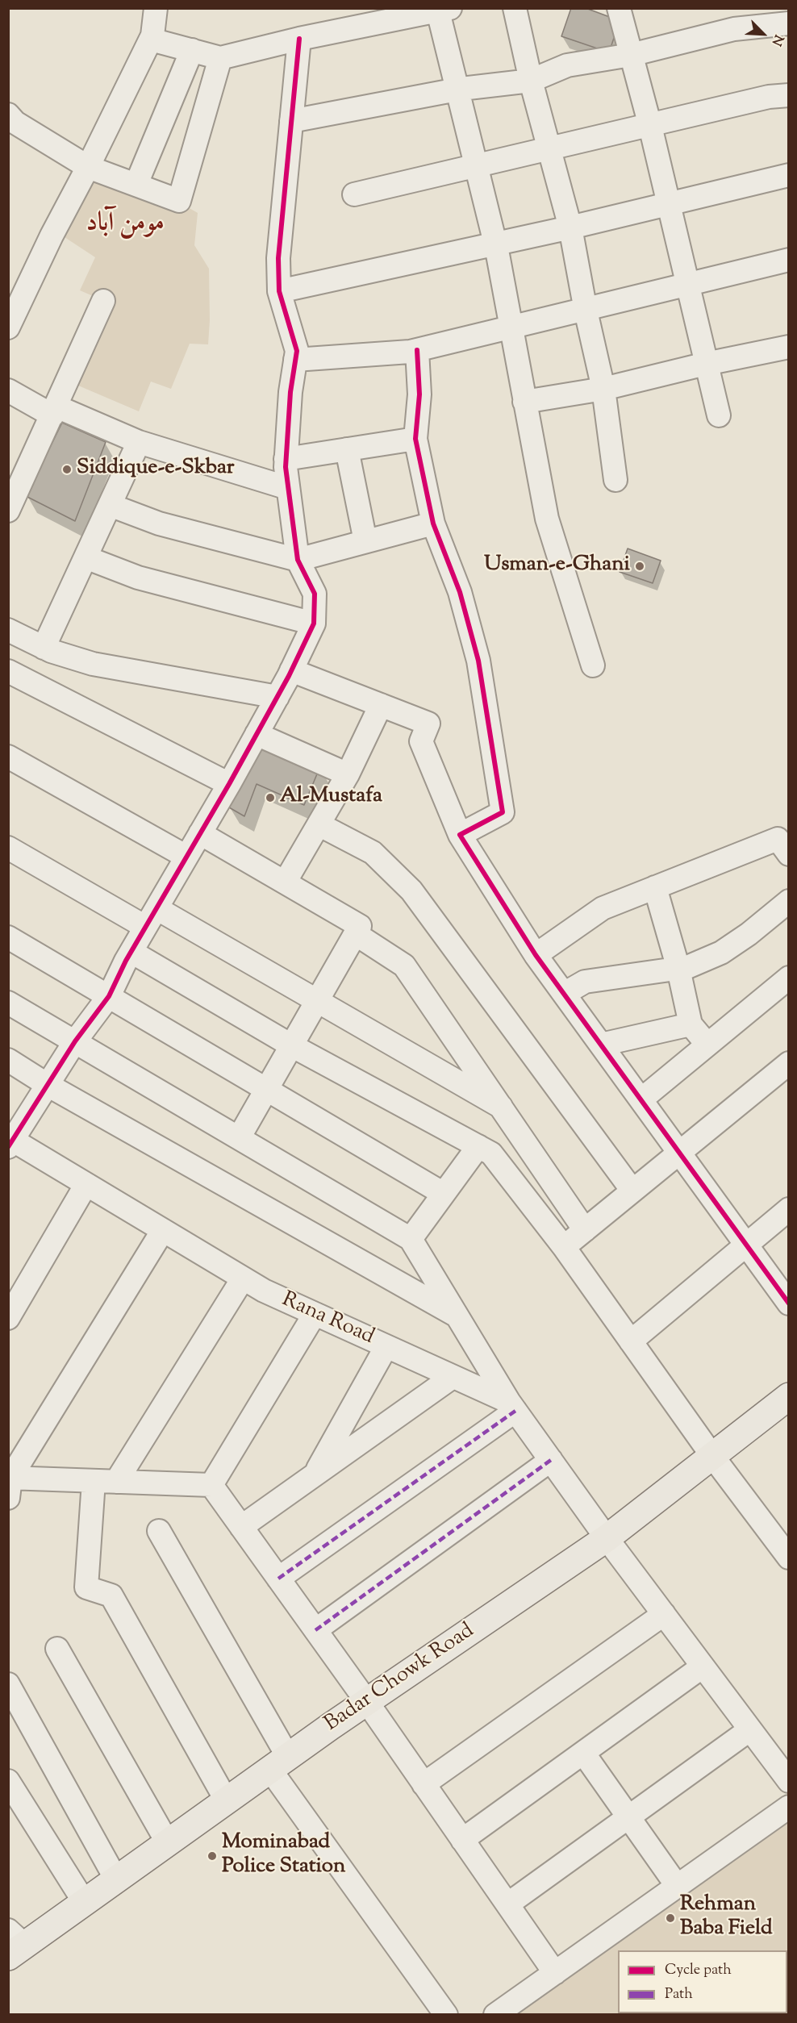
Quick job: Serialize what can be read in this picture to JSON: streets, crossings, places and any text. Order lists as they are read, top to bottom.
{
  "streets": {
    "main road": ["Badar Chowk Road"],
    "street": ["Rana Road"]
  },
  "districts": ["مومن آباد"],
  "places": [
    "Siddique-e-Skbar",
    "Usman-e-Ghani",
    "Al-Mustafa",
    "Mominabad Police Station",
    "Rehman Baba Field"
  ],
  "legend": ["Cycle path", "Path"],
  "north": "bottom right"
}
